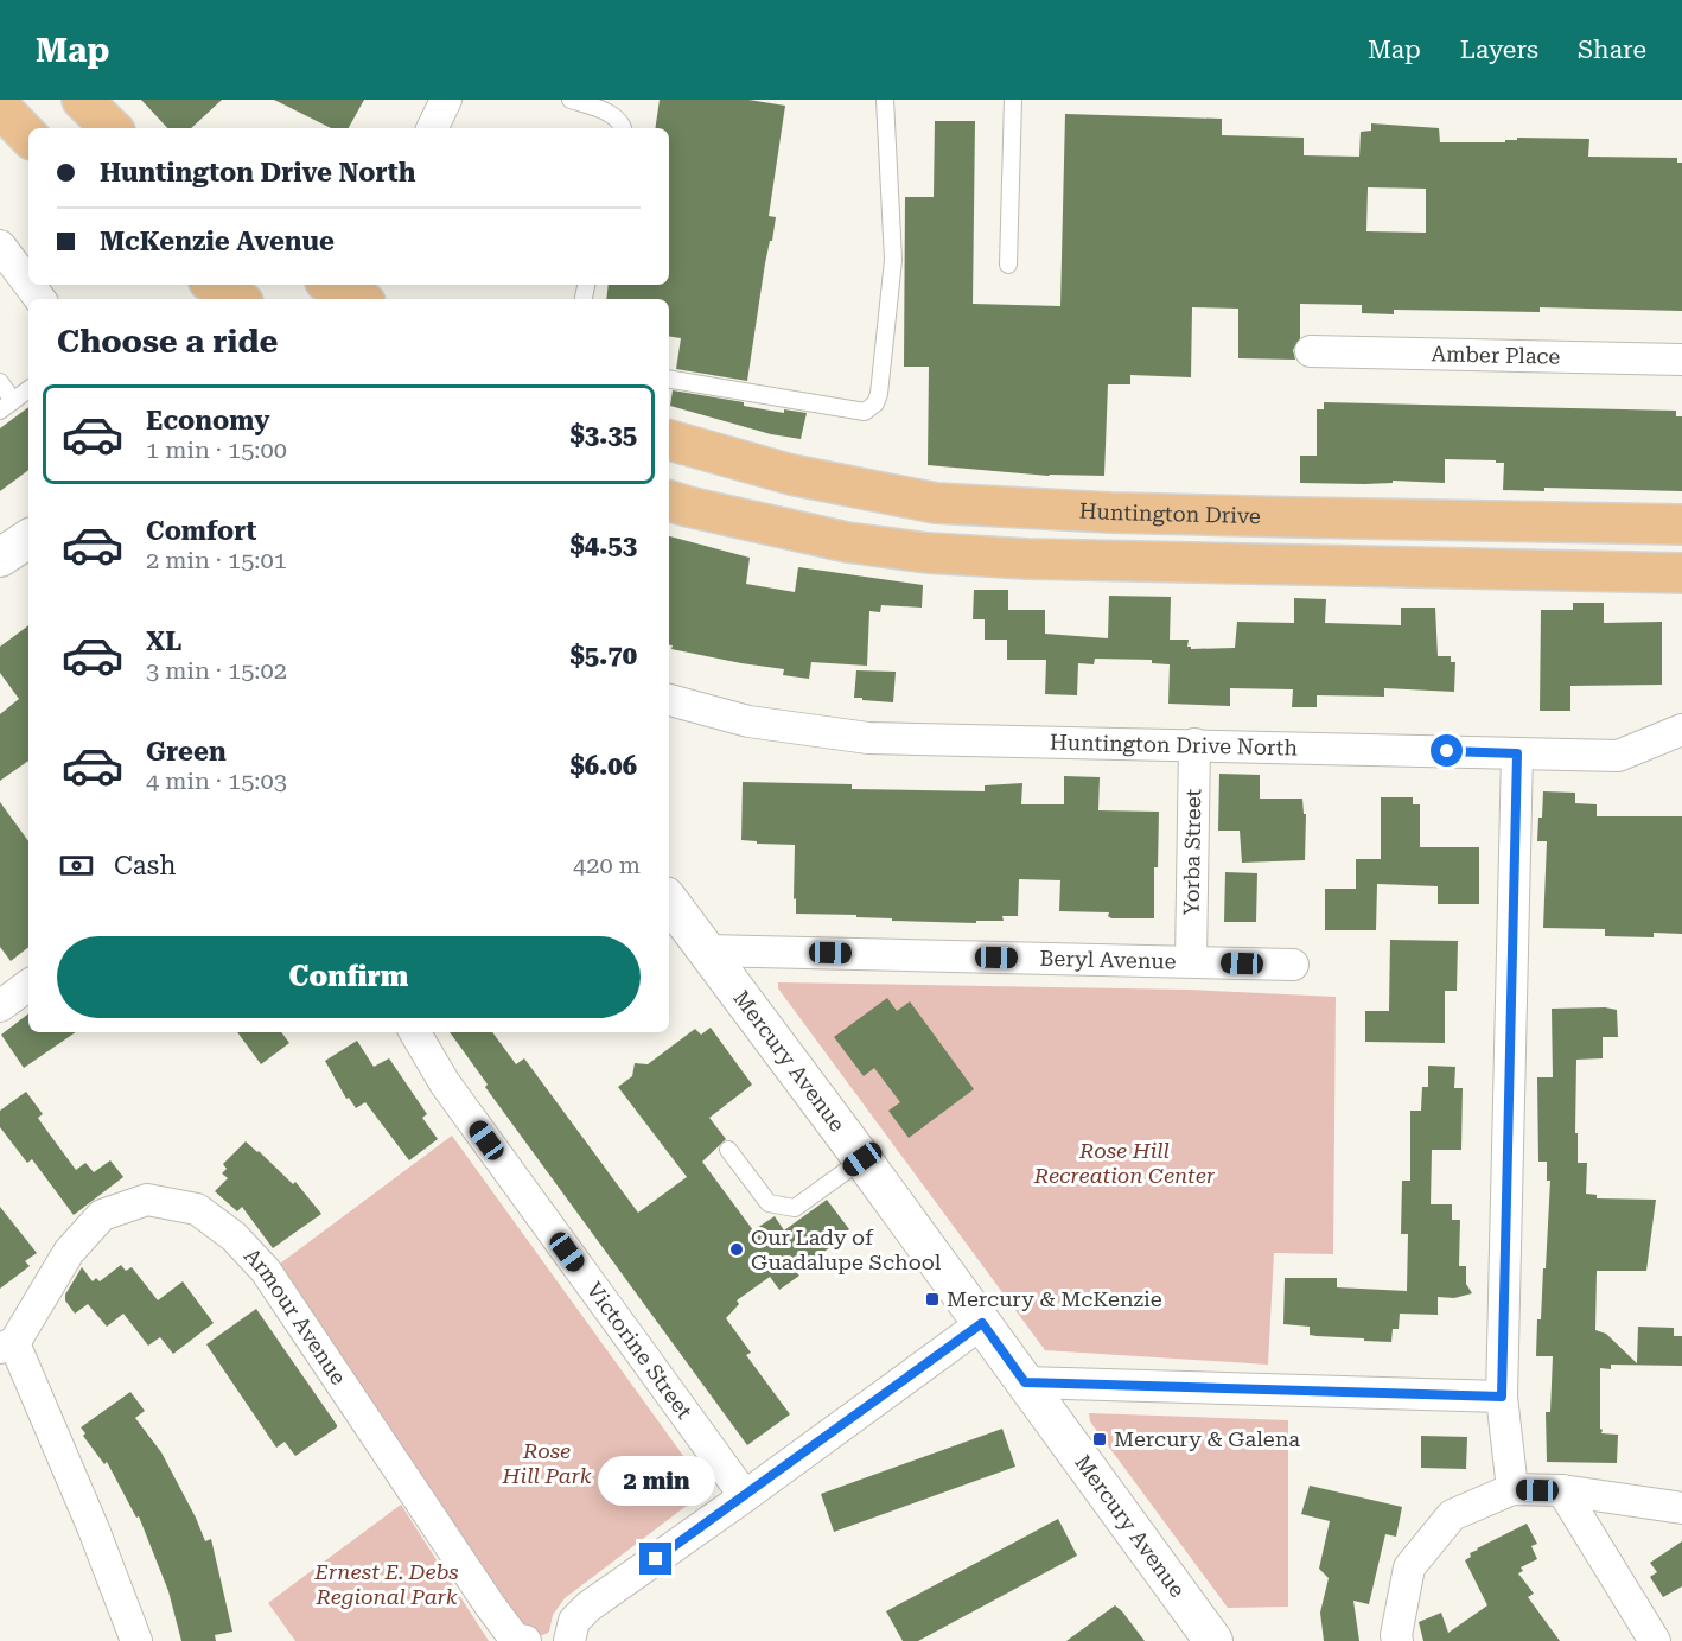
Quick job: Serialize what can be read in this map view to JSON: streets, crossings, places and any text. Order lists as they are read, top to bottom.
{
  "streets": {
    "main road": ["Huntington Drive"],
    "street": [
      "Amber Place",
      "Huntington Drive North",
      "Yorba Street",
      "Beryl Avenue",
      "Mercury Avenue",
      "Armour Avenue",
      "Victorine Street"
    ]
  },
  "crossings": [
    ["Huntington Drive North", "Yorba Street"],
    ["Yorba Street", "Beryl Avenue"],
    ["Beryl Avenue", "Mercury Avenue"]
  ],
  "parks": ["Rose Hill Recreation Center", "Rose Hill Park", "Ernest E. Debs Regional Park"],
  "places": {
    "other": ["Our Lady of Guadalupe School"],
    "transit": ["Mercury & McKenzie", "Mercury & Galena"]
  },
  "page": {
    "header": "Map",
    "nav": ["Map", "Layers", "Share"],
    "banner": ["Huntington Drive North", "McKenzie Avenue"],
    "heading": "Choose a ride",
    "list": [
      {
        "name": "Economy",
        "note": "1 min · 15:00",
        "value": "$3.35"
      },
      {
        "name": "Comfort",
        "note": "2 min · 15:01",
        "value": "$4.53"
      },
      {
        "name": "XL",
        "note": "3 min · 15:02",
        "value": "$5.70"
      },
      {
        "name": "Green",
        "note": "4 min · 15:03",
        "value": "$6.06"
      }
    ],
    "pay": ["Cash", "420 m"],
    "buttons": "Confirm",
    "bubble": "2 min"
  }
}
